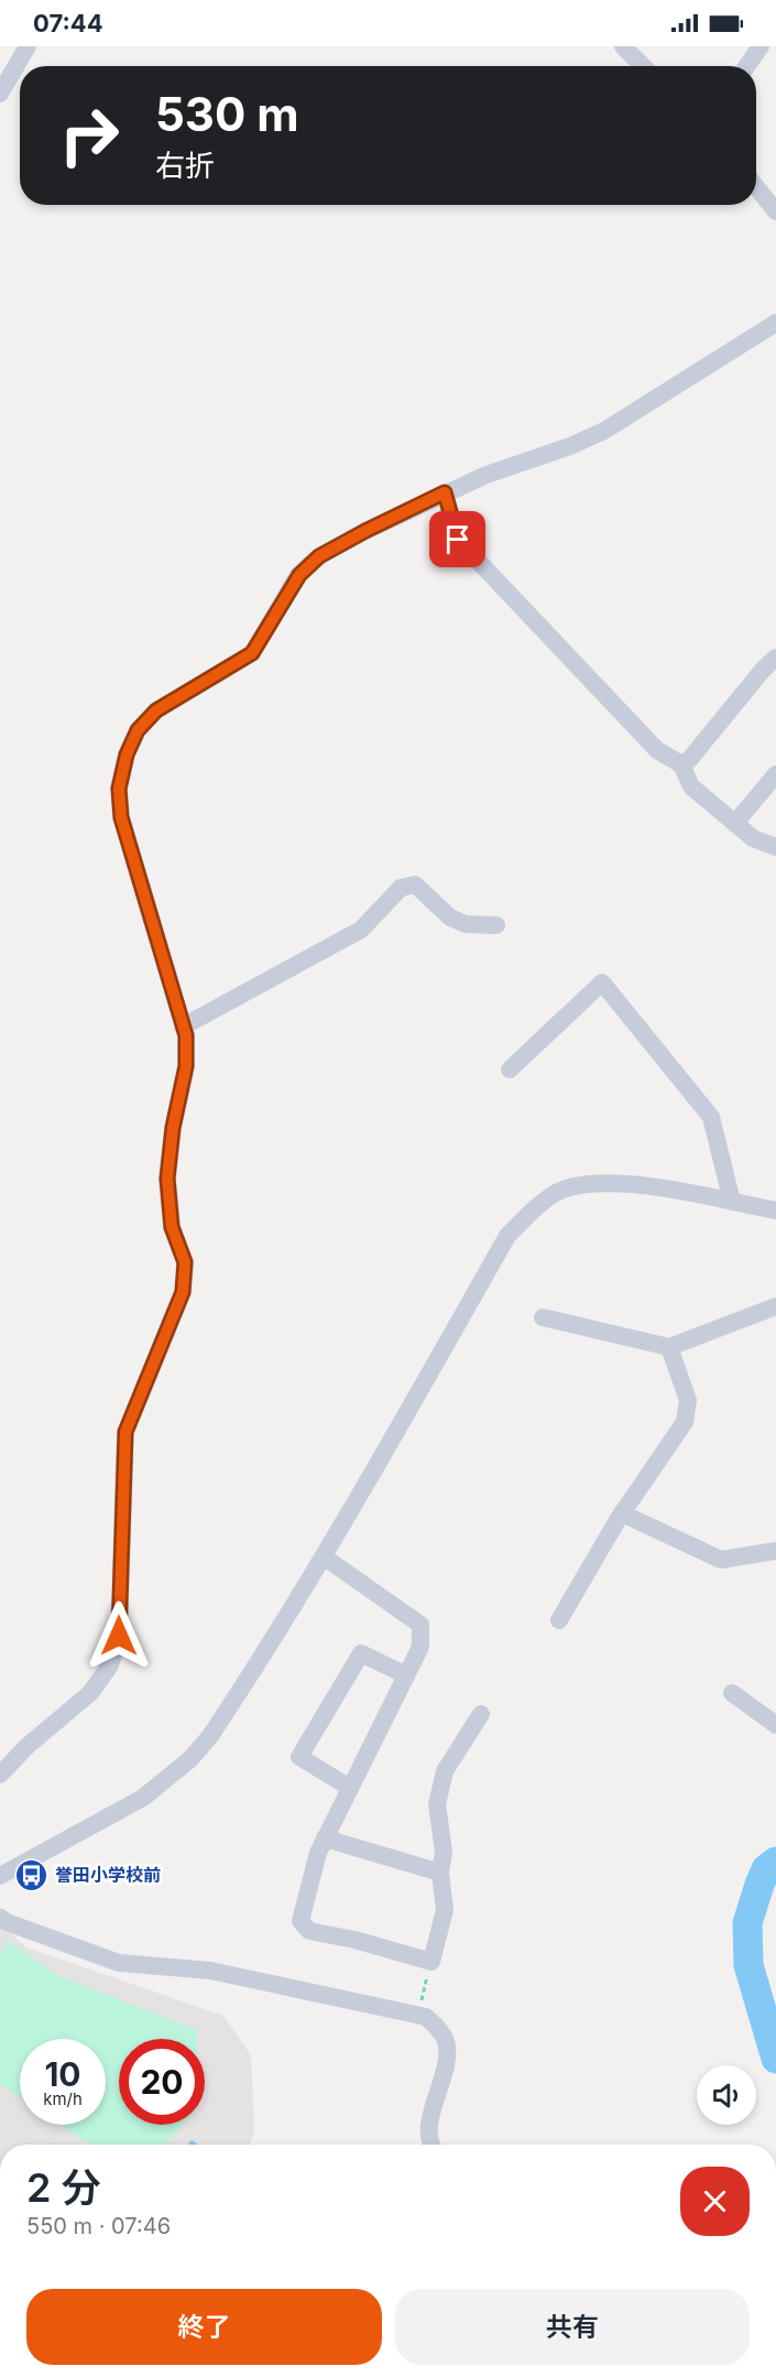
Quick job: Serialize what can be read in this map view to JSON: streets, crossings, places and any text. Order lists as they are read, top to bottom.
{
  "places": {
    "bus stop": ["誉田小学校前"]
  },
  "page": {
    "status": "07:44",
    "turn": ["530 m", "右折"],
    "speed": "10 km/h",
    "limit": "20",
    "heading": ["2 分", "550 m · 07:46"],
    "buttons": ["終了", "共有"]
  }
}
